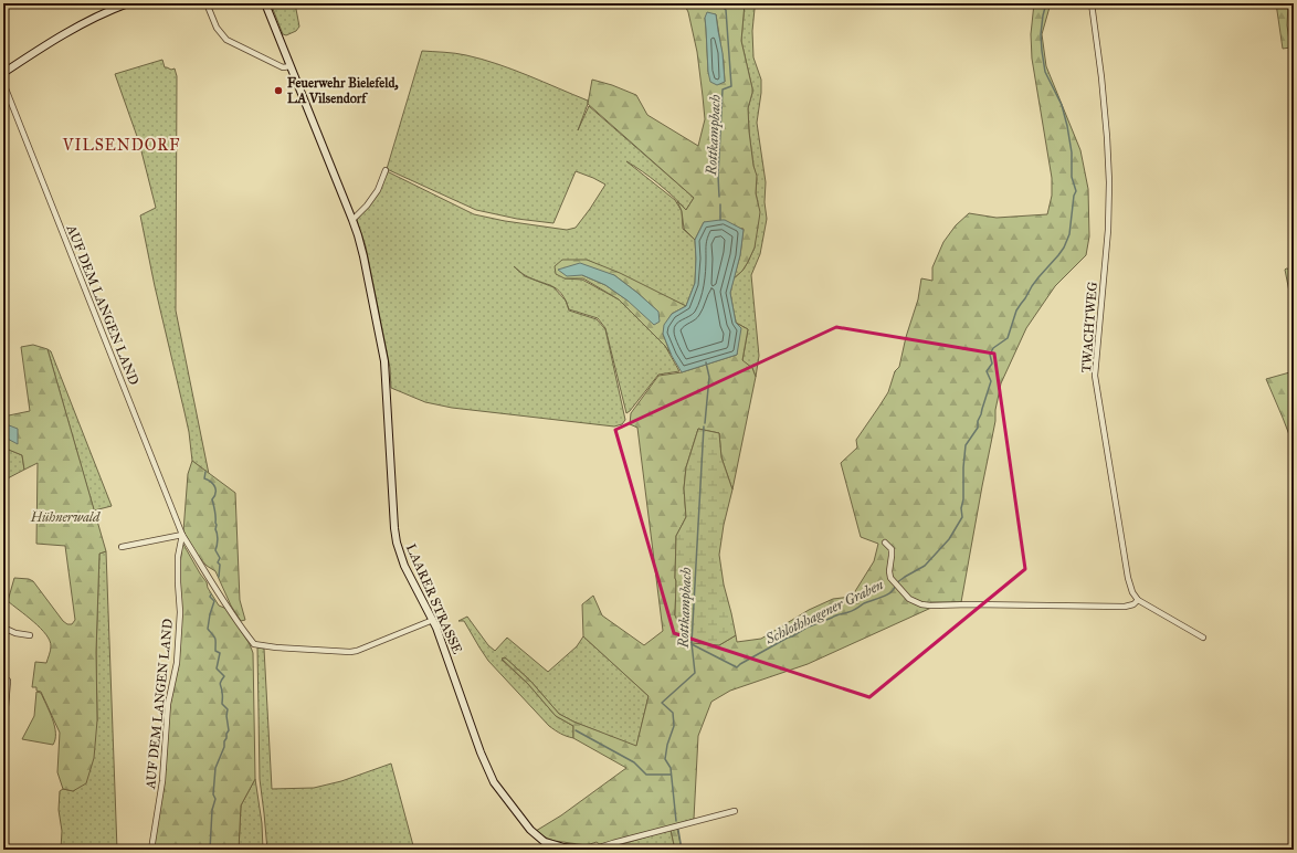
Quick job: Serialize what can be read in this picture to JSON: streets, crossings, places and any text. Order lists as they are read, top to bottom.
{
  "streets": {
    "street": ["AUF DEM LANGEN LAND", "TWACHTWEG", "LAARER STRASSE"]
  },
  "crossings": [
    ["AUF DEM LANGEN LAND", "LAARER STRASSE"]
  ],
  "districts": ["VILSENDORF"],
  "water": ["Rottkampbach", "Schlothhagener Graben"],
  "parks": ["Hühnerwald"],
  "places": ["Feuerwehr Bielefeld, LA Vilsendorf"]
}
